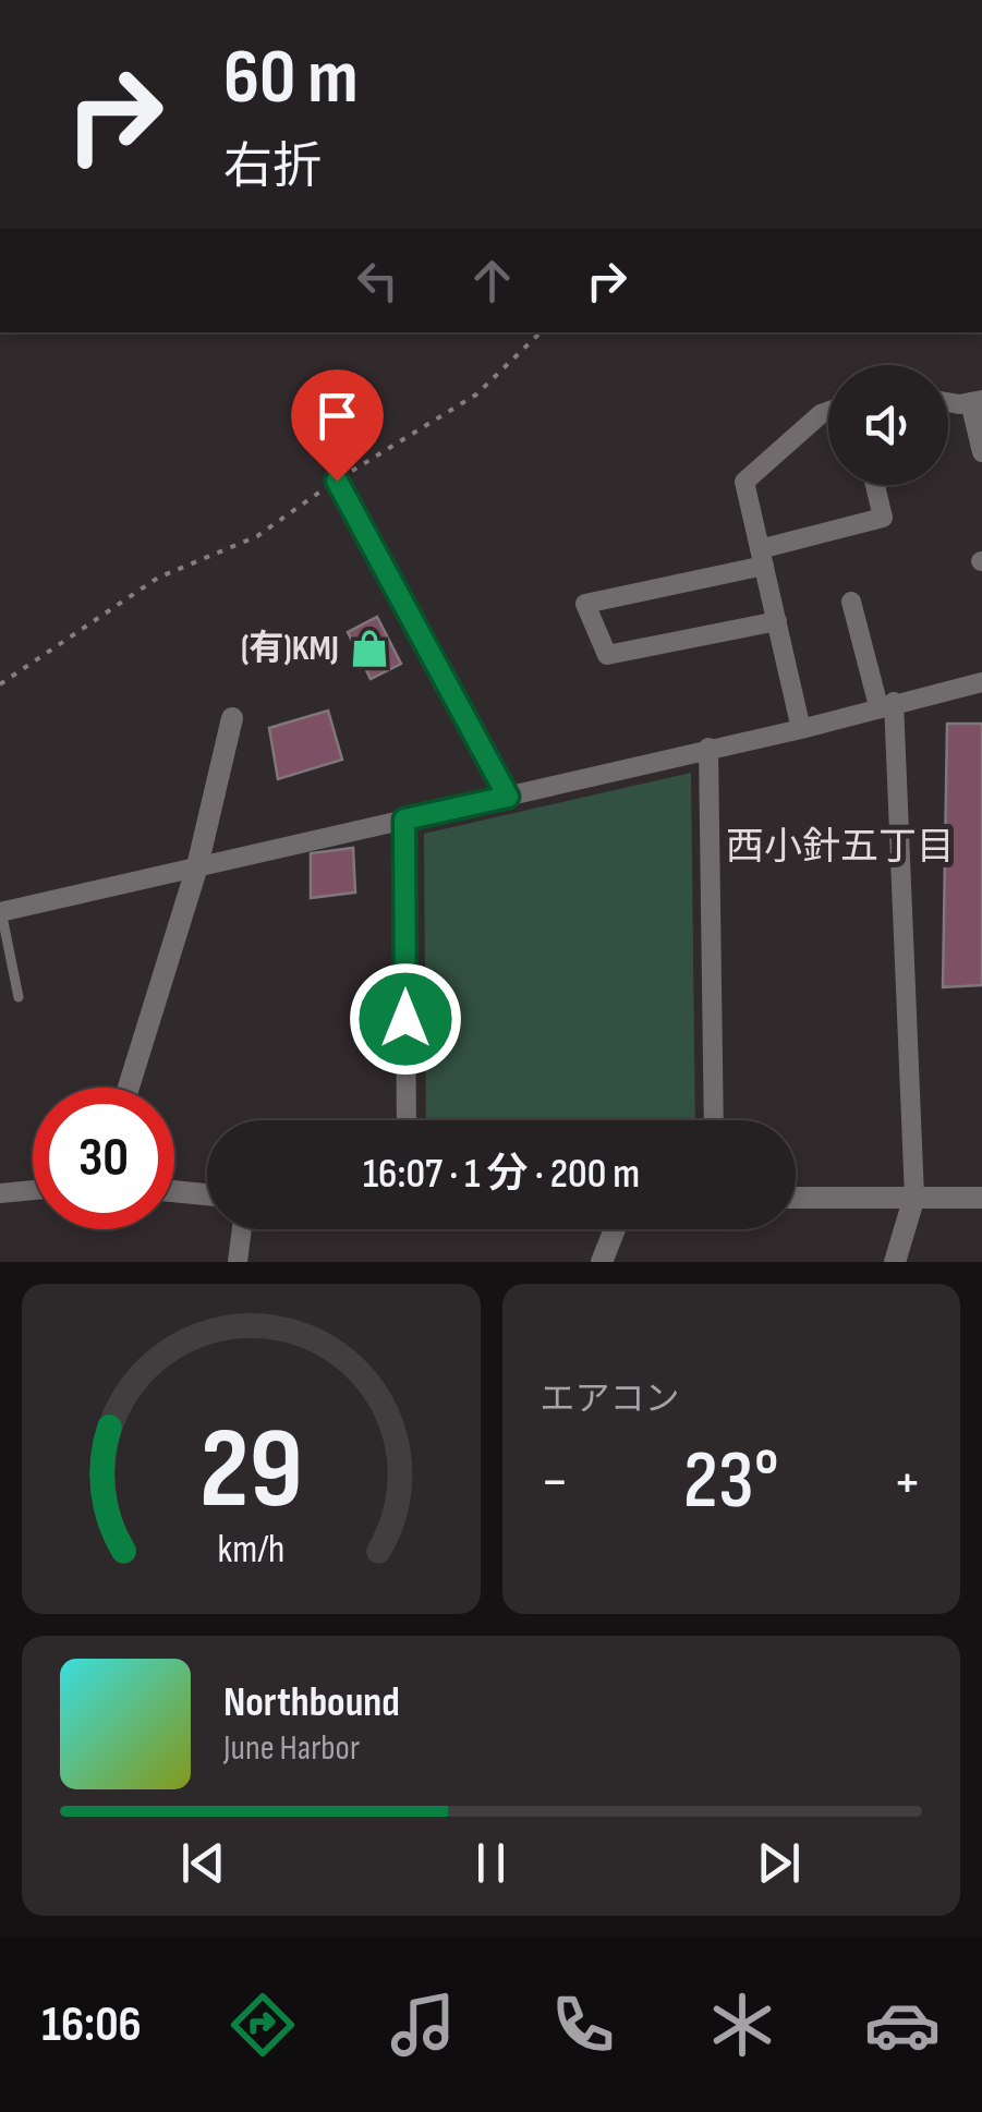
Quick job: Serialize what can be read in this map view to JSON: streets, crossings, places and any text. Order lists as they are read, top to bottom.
{
  "districts": ["西小針五丁目"],
  "places": {
    "shop": ["(有)KMJ"]
  },
  "page": {
    "turn": ["60 m", "右折"],
    "limit": "30",
    "trip": "16:07 · 1 分 · 200 m",
    "tile": "エアコン",
    "heat": ["−", "23°", "+"],
    "song": ["Northbound", "June Harbor"],
    "tabs": "16:06",
    "gauge": ["29", "km/h"]
  }
}
